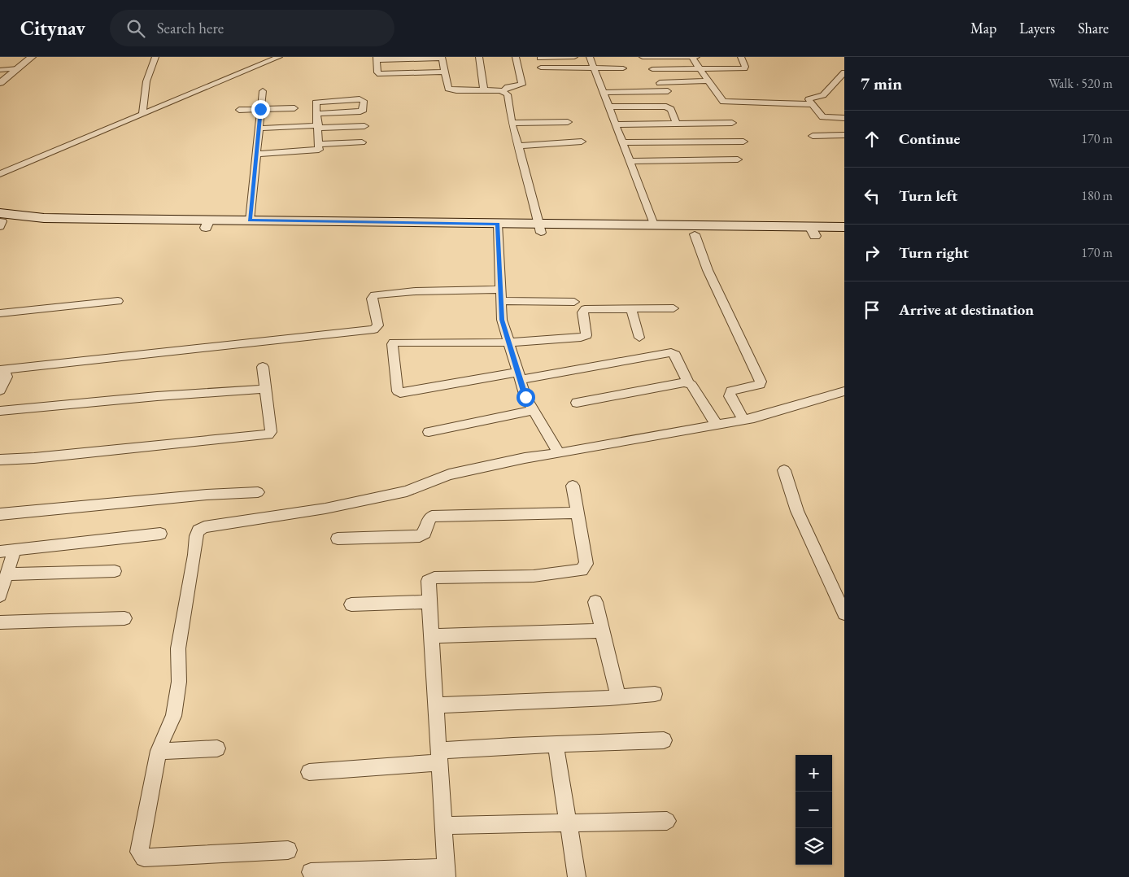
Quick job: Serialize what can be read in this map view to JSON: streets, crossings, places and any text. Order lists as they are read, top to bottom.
{
  "page": {
    "header": "Citynav",
    "search": "Search here",
    "nav": ["Map", "Layers", "Share"],
    "heading": ["7 min", "Walk · 520 m"],
    "list": [
      ["Continue", "170 m"],
      ["Turn left", "180 m"],
      ["Turn right", "170 m"],
      "Arrive at destination"
    ],
    "map_buttons": ["+", "−"]
  }
}
